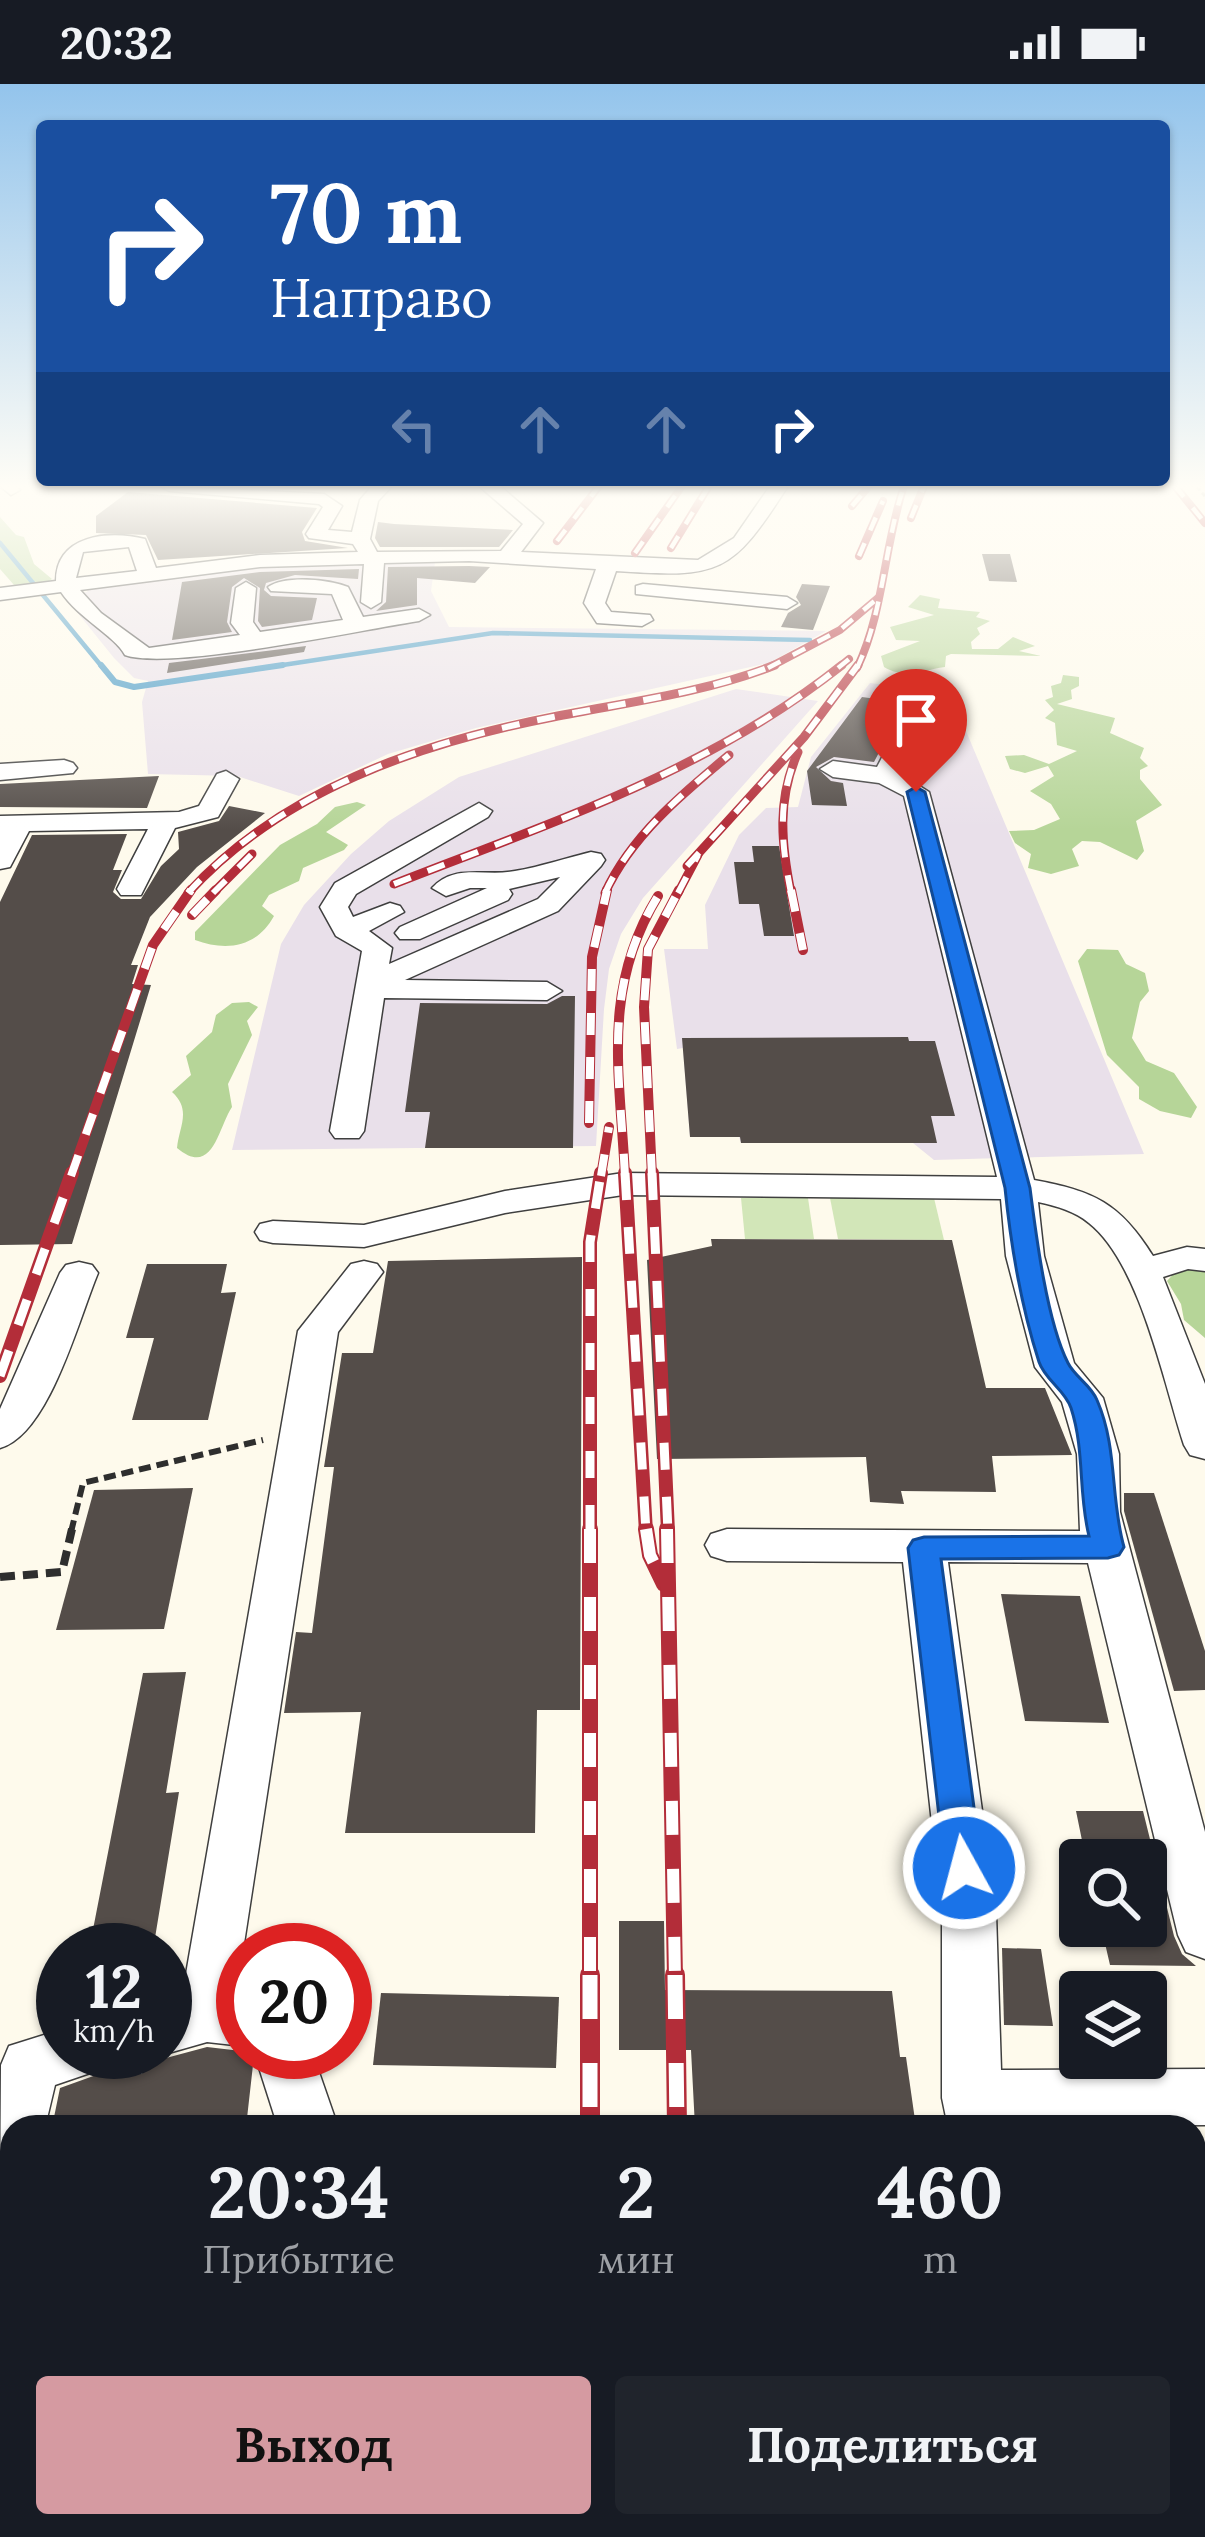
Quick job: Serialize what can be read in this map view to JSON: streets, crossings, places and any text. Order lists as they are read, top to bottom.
{
  "page": {
    "status": "20:32",
    "turn": ["70 m", "Направо"],
    "speed": "12 km/h",
    "limit": "20",
    "eta": [
      "20:34",
      "Прибытие",
      "2",
      "мин",
      "460",
      "m"
    ],
    "buttons": ["Выход", "Поделиться"]
  }
}
